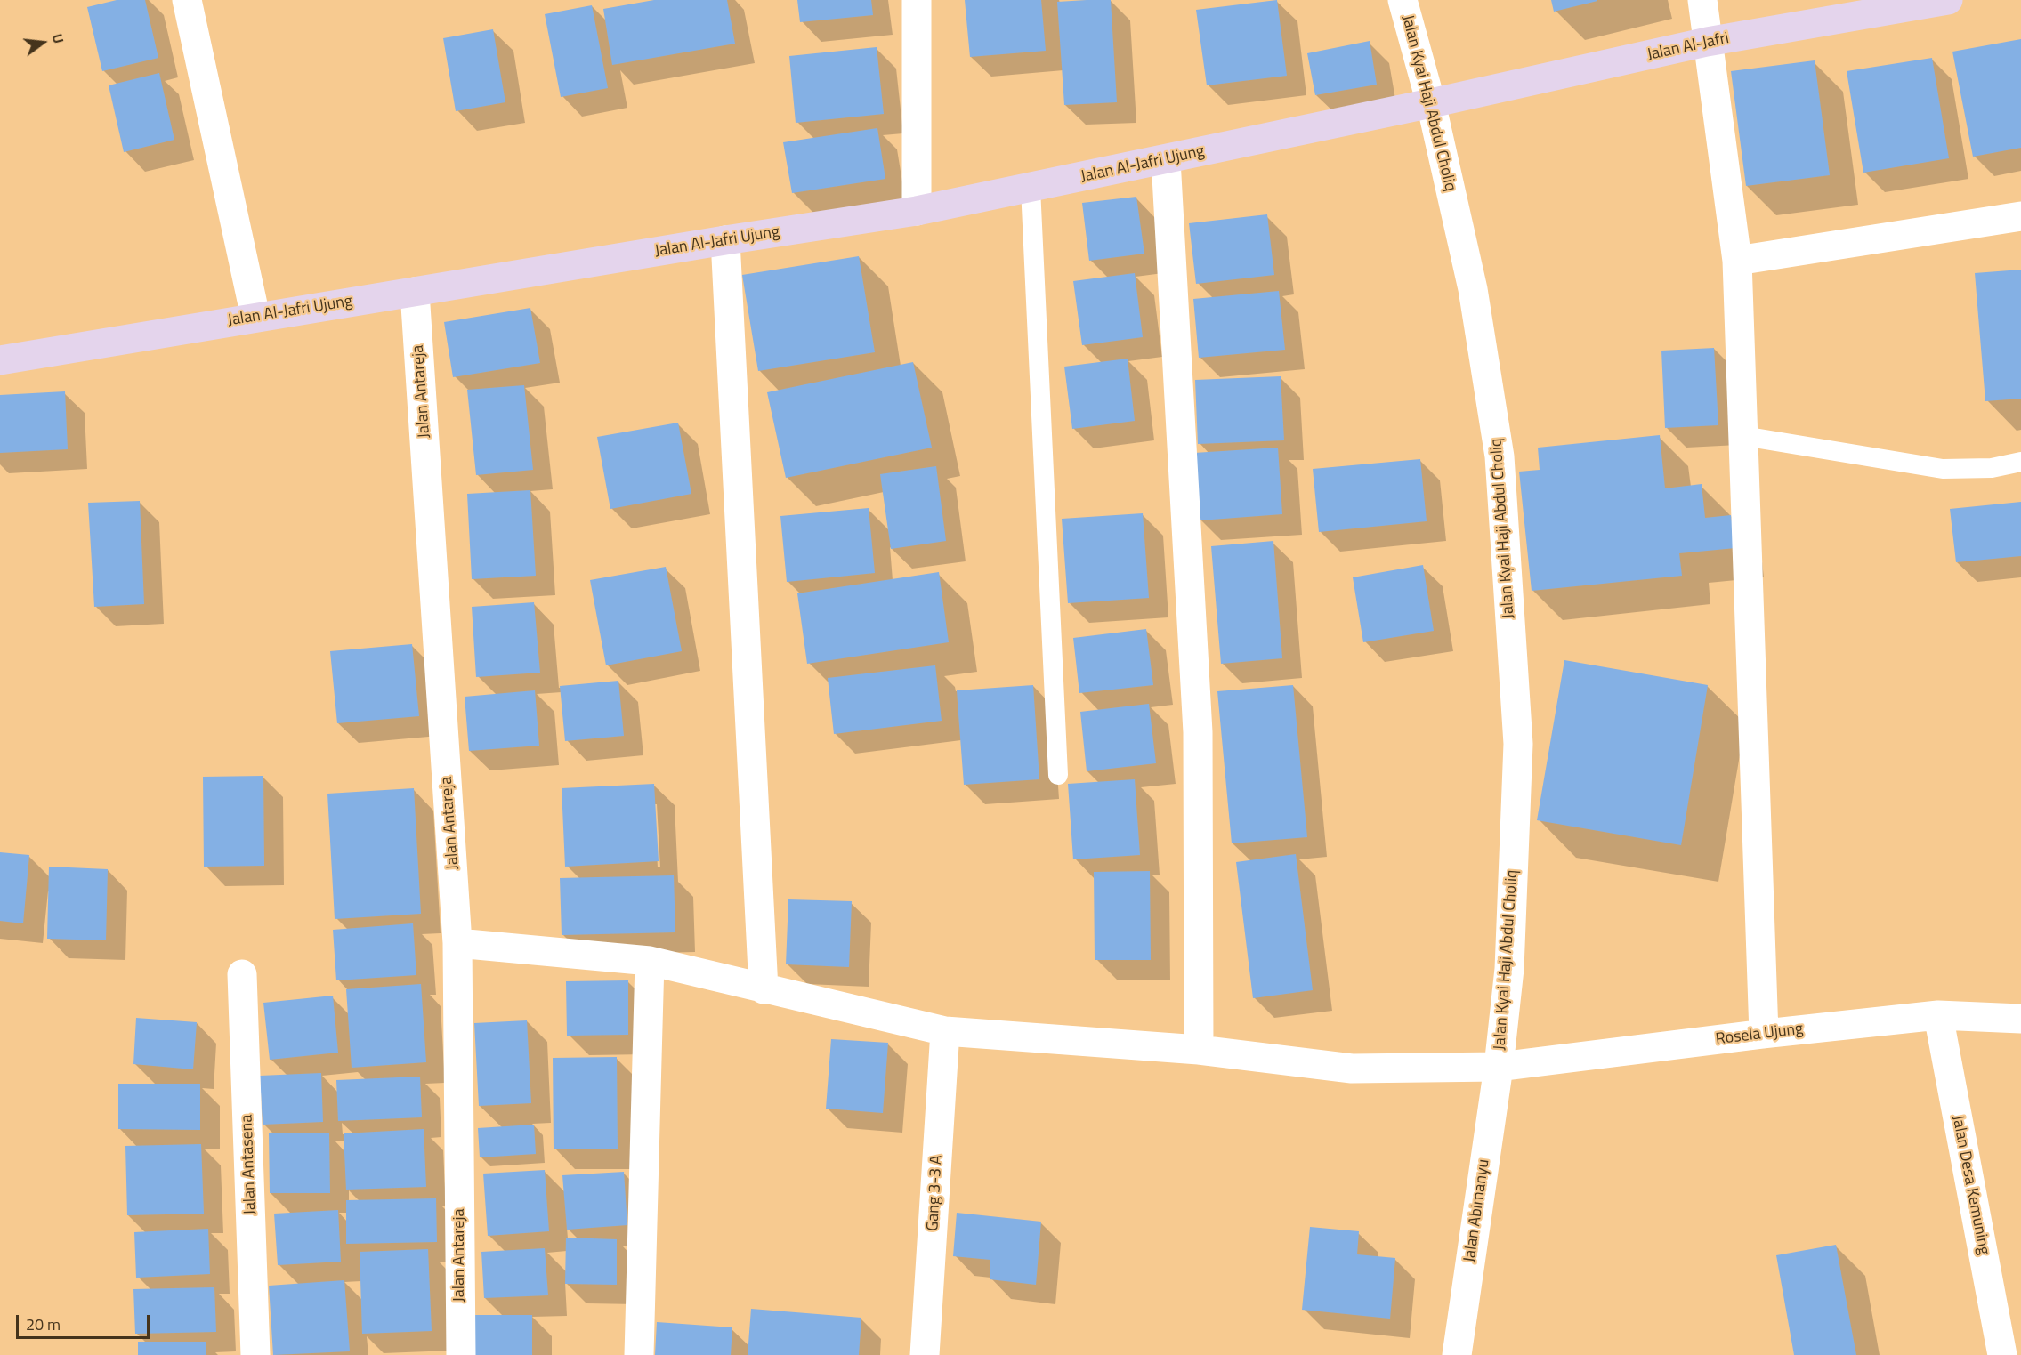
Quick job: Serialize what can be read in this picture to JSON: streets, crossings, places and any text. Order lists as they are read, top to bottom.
{
  "streets": {
    "street": [
      "Jalan Al-Jafri",
      "Jalan Kyai Haji Abdul Choliq",
      "Jalan Al-Jafri Ujung",
      "Jalan Antareja",
      "Rosela Ujung",
      "Jalan Antasena",
      "Jalan Desa Kemuning",
      "Gang 3-3 A",
      "Jalan Abimanyu"
    ]
  },
  "crossings": [
    ["Jalan Al-Jafri", "Jalan Kyai Haji Abdul Choliq"],
    ["Jalan Al-Jafri", "Jalan Al-Jafri Ujung"],
    ["Jalan Kyai Haji Abdul Choliq", "Jalan Al-Jafri Ujung"],
    ["Jalan Kyai Haji Abdul Choliq", "Rosela Ujung"],
    ["Jalan Kyai Haji Abdul Choliq", "Jalan Abimanyu"],
    ["Jalan Al-Jafri Ujung", "Jalan Antareja"],
    ["Jalan Antareja", "Rosela Ujung"],
    ["Rosela Ujung", "Jalan Desa Kemuning"],
    ["Rosela Ujung", "Gang 3-3 A"],
    ["Rosela Ujung", "Jalan Abimanyu"]
  ],
  "scale_bar": "20 m",
  "north": "right"
}
